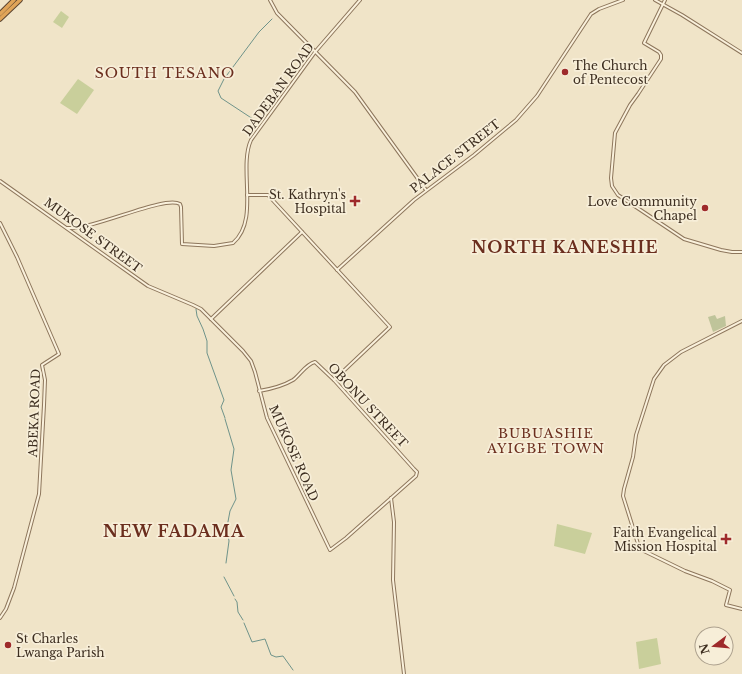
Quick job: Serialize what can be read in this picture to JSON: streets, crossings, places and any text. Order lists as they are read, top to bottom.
{
  "streets": {
    "street": [
      "DADEBAN ROAD",
      "PALACE STREET",
      "MUKOSE STREET",
      "OBONU STREET",
      "ABEKA ROAD",
      "MUKOSE ROAD"
    ]
  },
  "crossings": [
    ["DADEBAN ROAD", "MUKOSE STREET"],
    ["MUKOSE STREET", "MUKOSE ROAD"],
    ["OBONU STREET", "MUKOSE ROAD"]
  ],
  "districts": [
    "SOUTH TESANO",
    "NORTH KANESHIE",
    "BUBUASHIE AYIGBE TOWN",
    "NEW FADAMA"
  ],
  "places": {
    "other": ["The Church of Pentecost", "Love Community Chapel", "St Charles Lwanga Parish"],
    "health": ["St. Kathryn's Hospital", "Faith Evangelical Mission Hospital"]
  },
  "north": "left"
}
